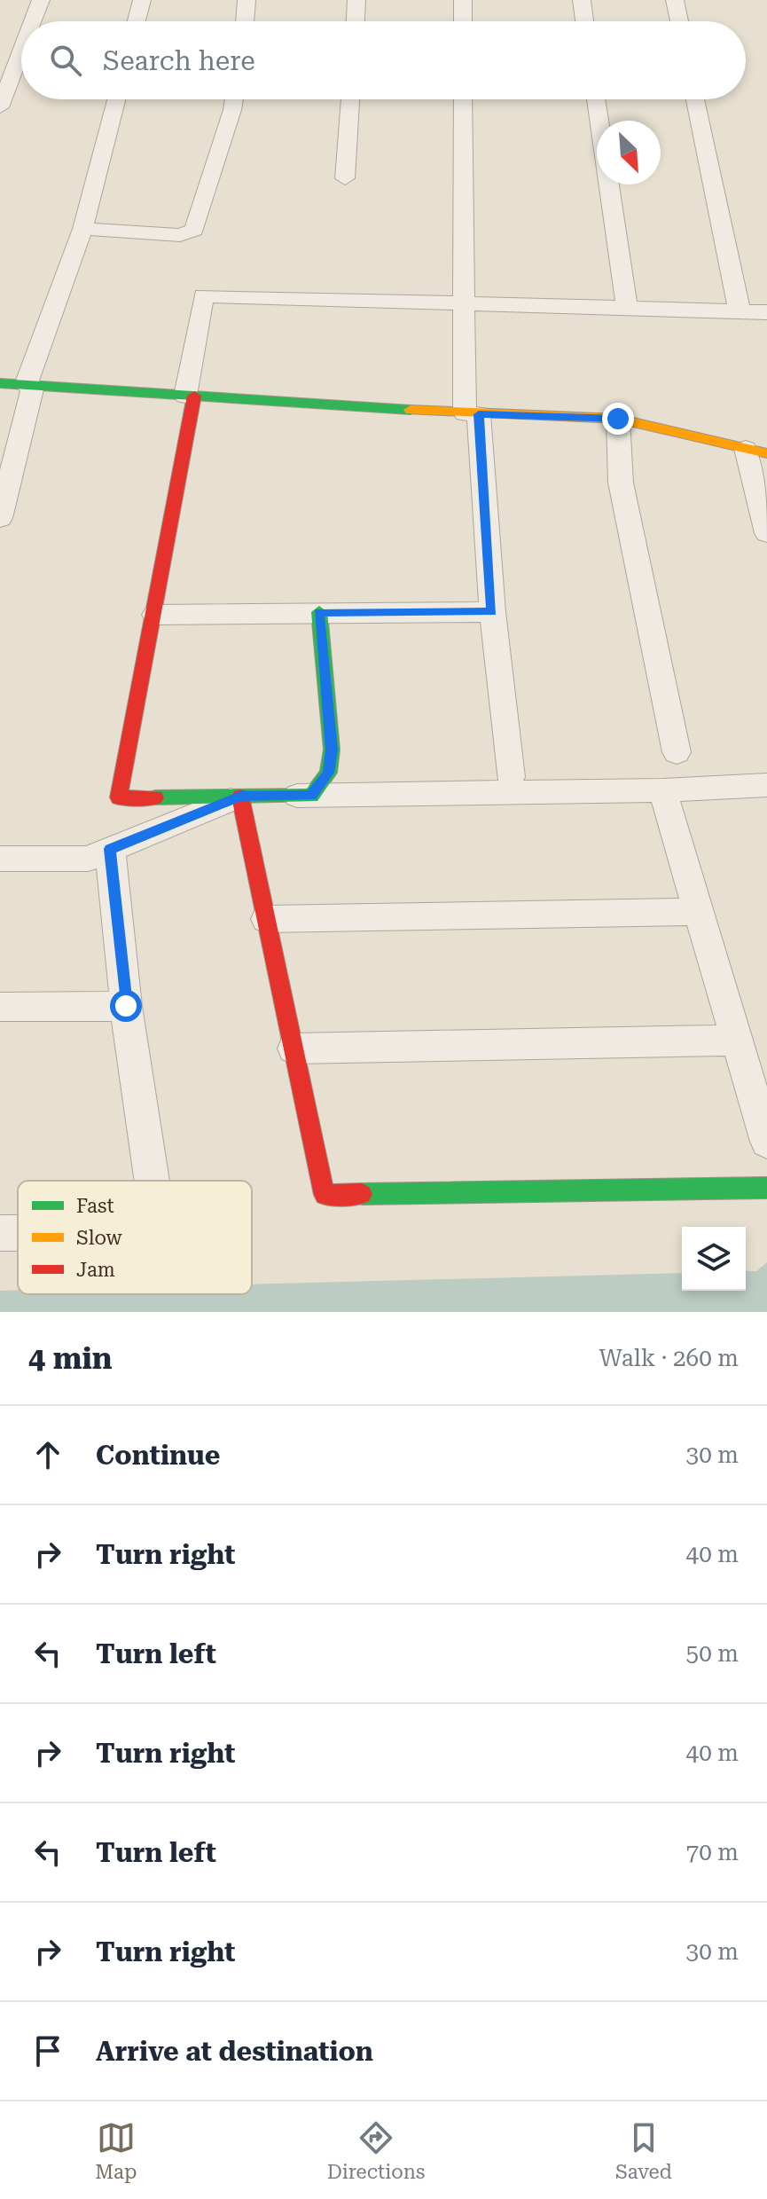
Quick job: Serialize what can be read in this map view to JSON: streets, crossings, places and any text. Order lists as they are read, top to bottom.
{
  "legend": ["Fast", "Slow", "Jam"],
  "north": "bottom right",
  "page": {
    "search": "Search here",
    "heading": ["4 min", "Walk · 260 m"],
    "list": [
      ["Continue", "30 m"],
      ["Turn right", "40 m"],
      ["Turn left", "50 m"],
      ["Turn right", "40 m"],
      ["Turn left", "70 m"],
      ["Turn right", "30 m"],
      "Arrive at destination"
    ],
    "nav": ["Map", "Directions", "Saved"]
  }
}
